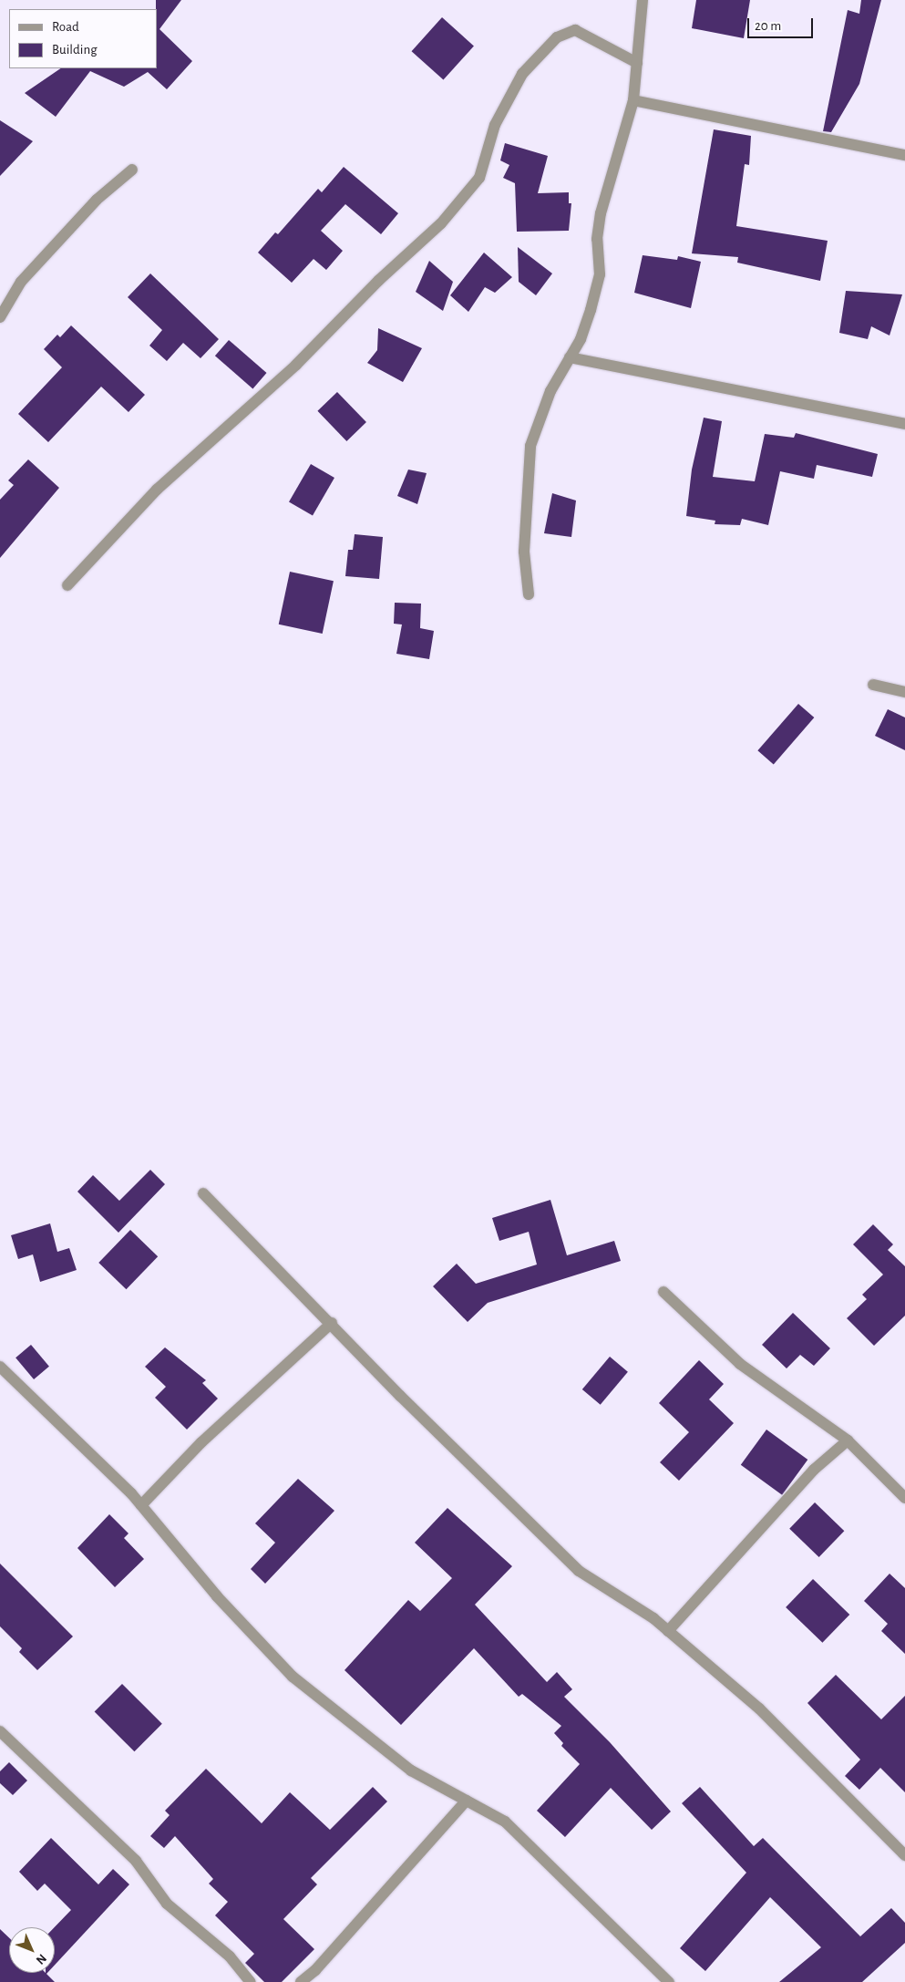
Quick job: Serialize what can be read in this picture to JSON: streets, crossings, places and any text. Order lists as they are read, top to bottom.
{
  "legend": ["Road", "Building"],
  "scale_bar": "20 m",
  "north": "bottom right"
}
